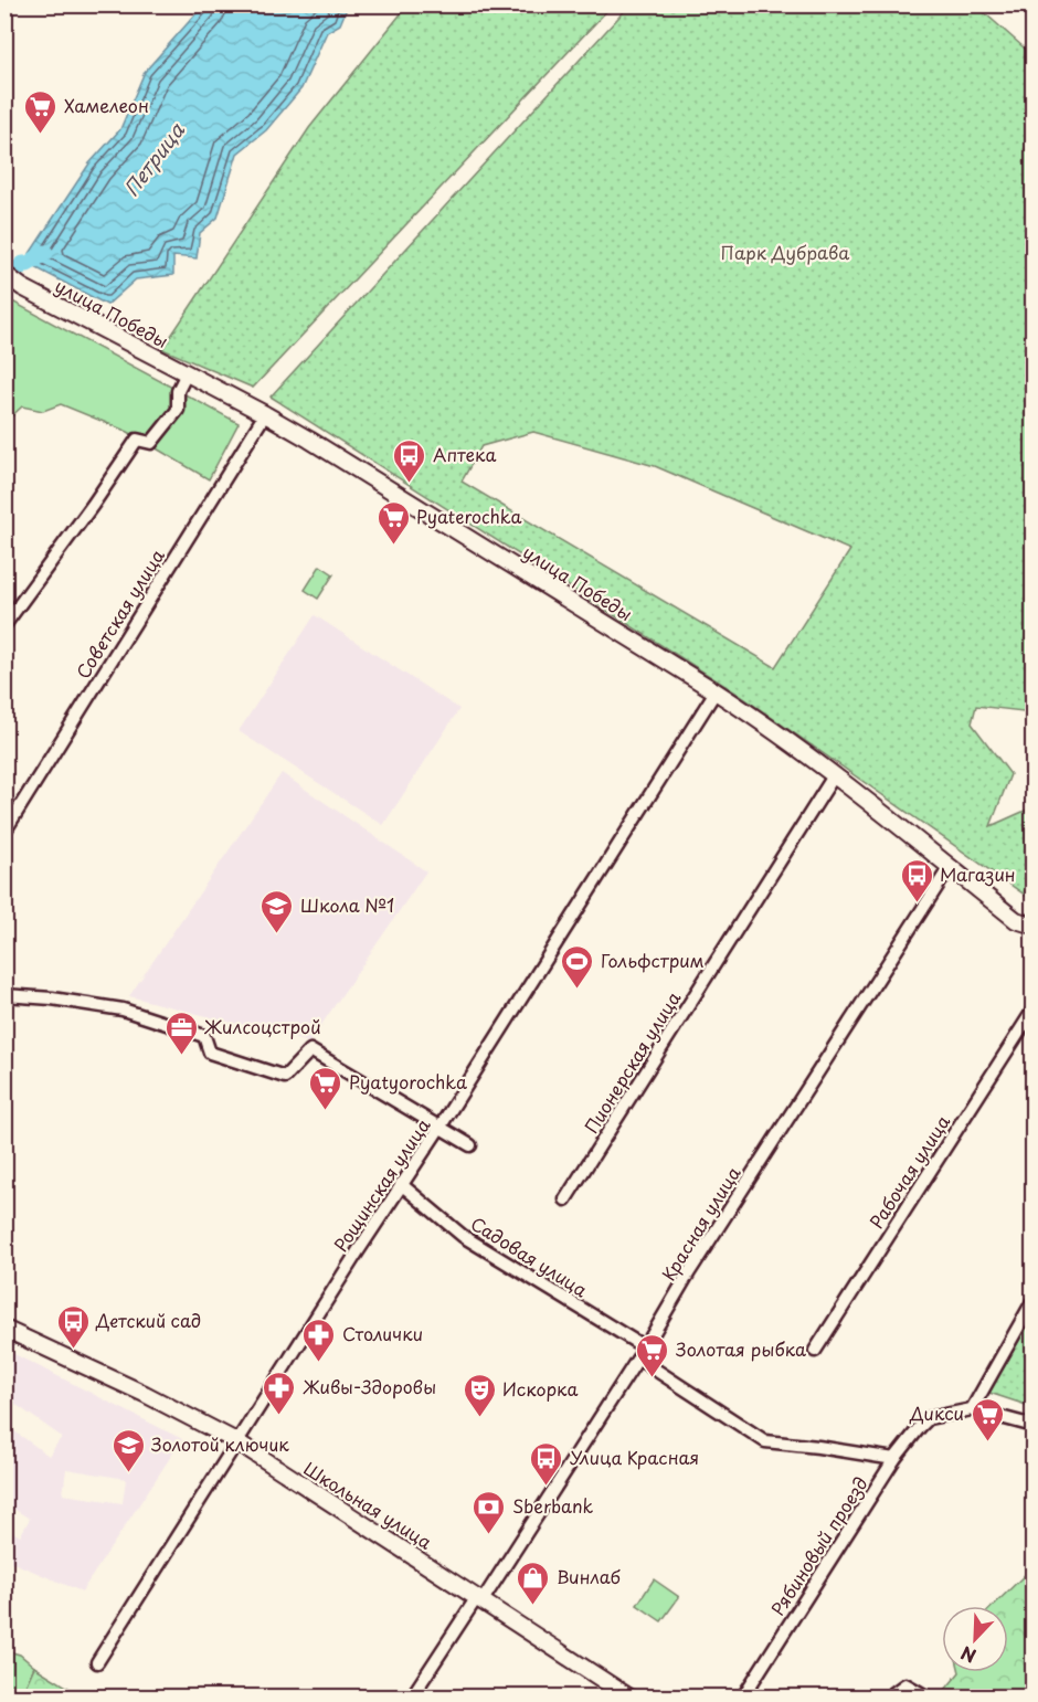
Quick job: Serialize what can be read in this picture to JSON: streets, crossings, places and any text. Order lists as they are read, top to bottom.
{
  "streets": {
    "main road": ["улица Победы", "Школьная улица"],
    "street": [
      "Советская улица",
      "Пионерская улица",
      "Рабочая улица",
      "Рощинская улица",
      "Красная улица",
      "Садовая улица",
      "Рябиновый проезд"
    ]
  },
  "crossings": [
    ["улица Победы", "Советская улица"],
    ["улица Победы", "Пионерская улица"],
    ["улица Победы", "Рощинская улица"],
    ["улица Победы", "Красная улица"],
    ["Рощинская улица", "Садовая улица"],
    ["Рощинская улица", "Школьная улица"],
    ["Красная улица", "Садовая улица"],
    ["Красная улица", "Школьная улица"]
  ],
  "water": ["Петрица"],
  "parks": ["Парк Дубрава"],
  "places": {
    "supermarket": [
      "Хамелеон",
      "Pyaterochka",
      "Pyatyorochka",
      "Золотая рыбка",
      "Дикси"
    ],
    "bus stop": [
      "Аптека",
      "Магазин",
      "Детский сад",
      "Улица Красная"
    ],
    "school or university": ["Школа №1", "Золотой ключик"],
    "sports": ["Гольфстрим"],
    "office": ["Жилсоцстрой"],
    "pharmacy": ["Столички", "Живы-Здоровы"],
    "theatre": ["Искорка"],
    "bank": ["Sberbank"],
    "shop": ["Винлаб"]
  },
  "north": "bottom left"
}
